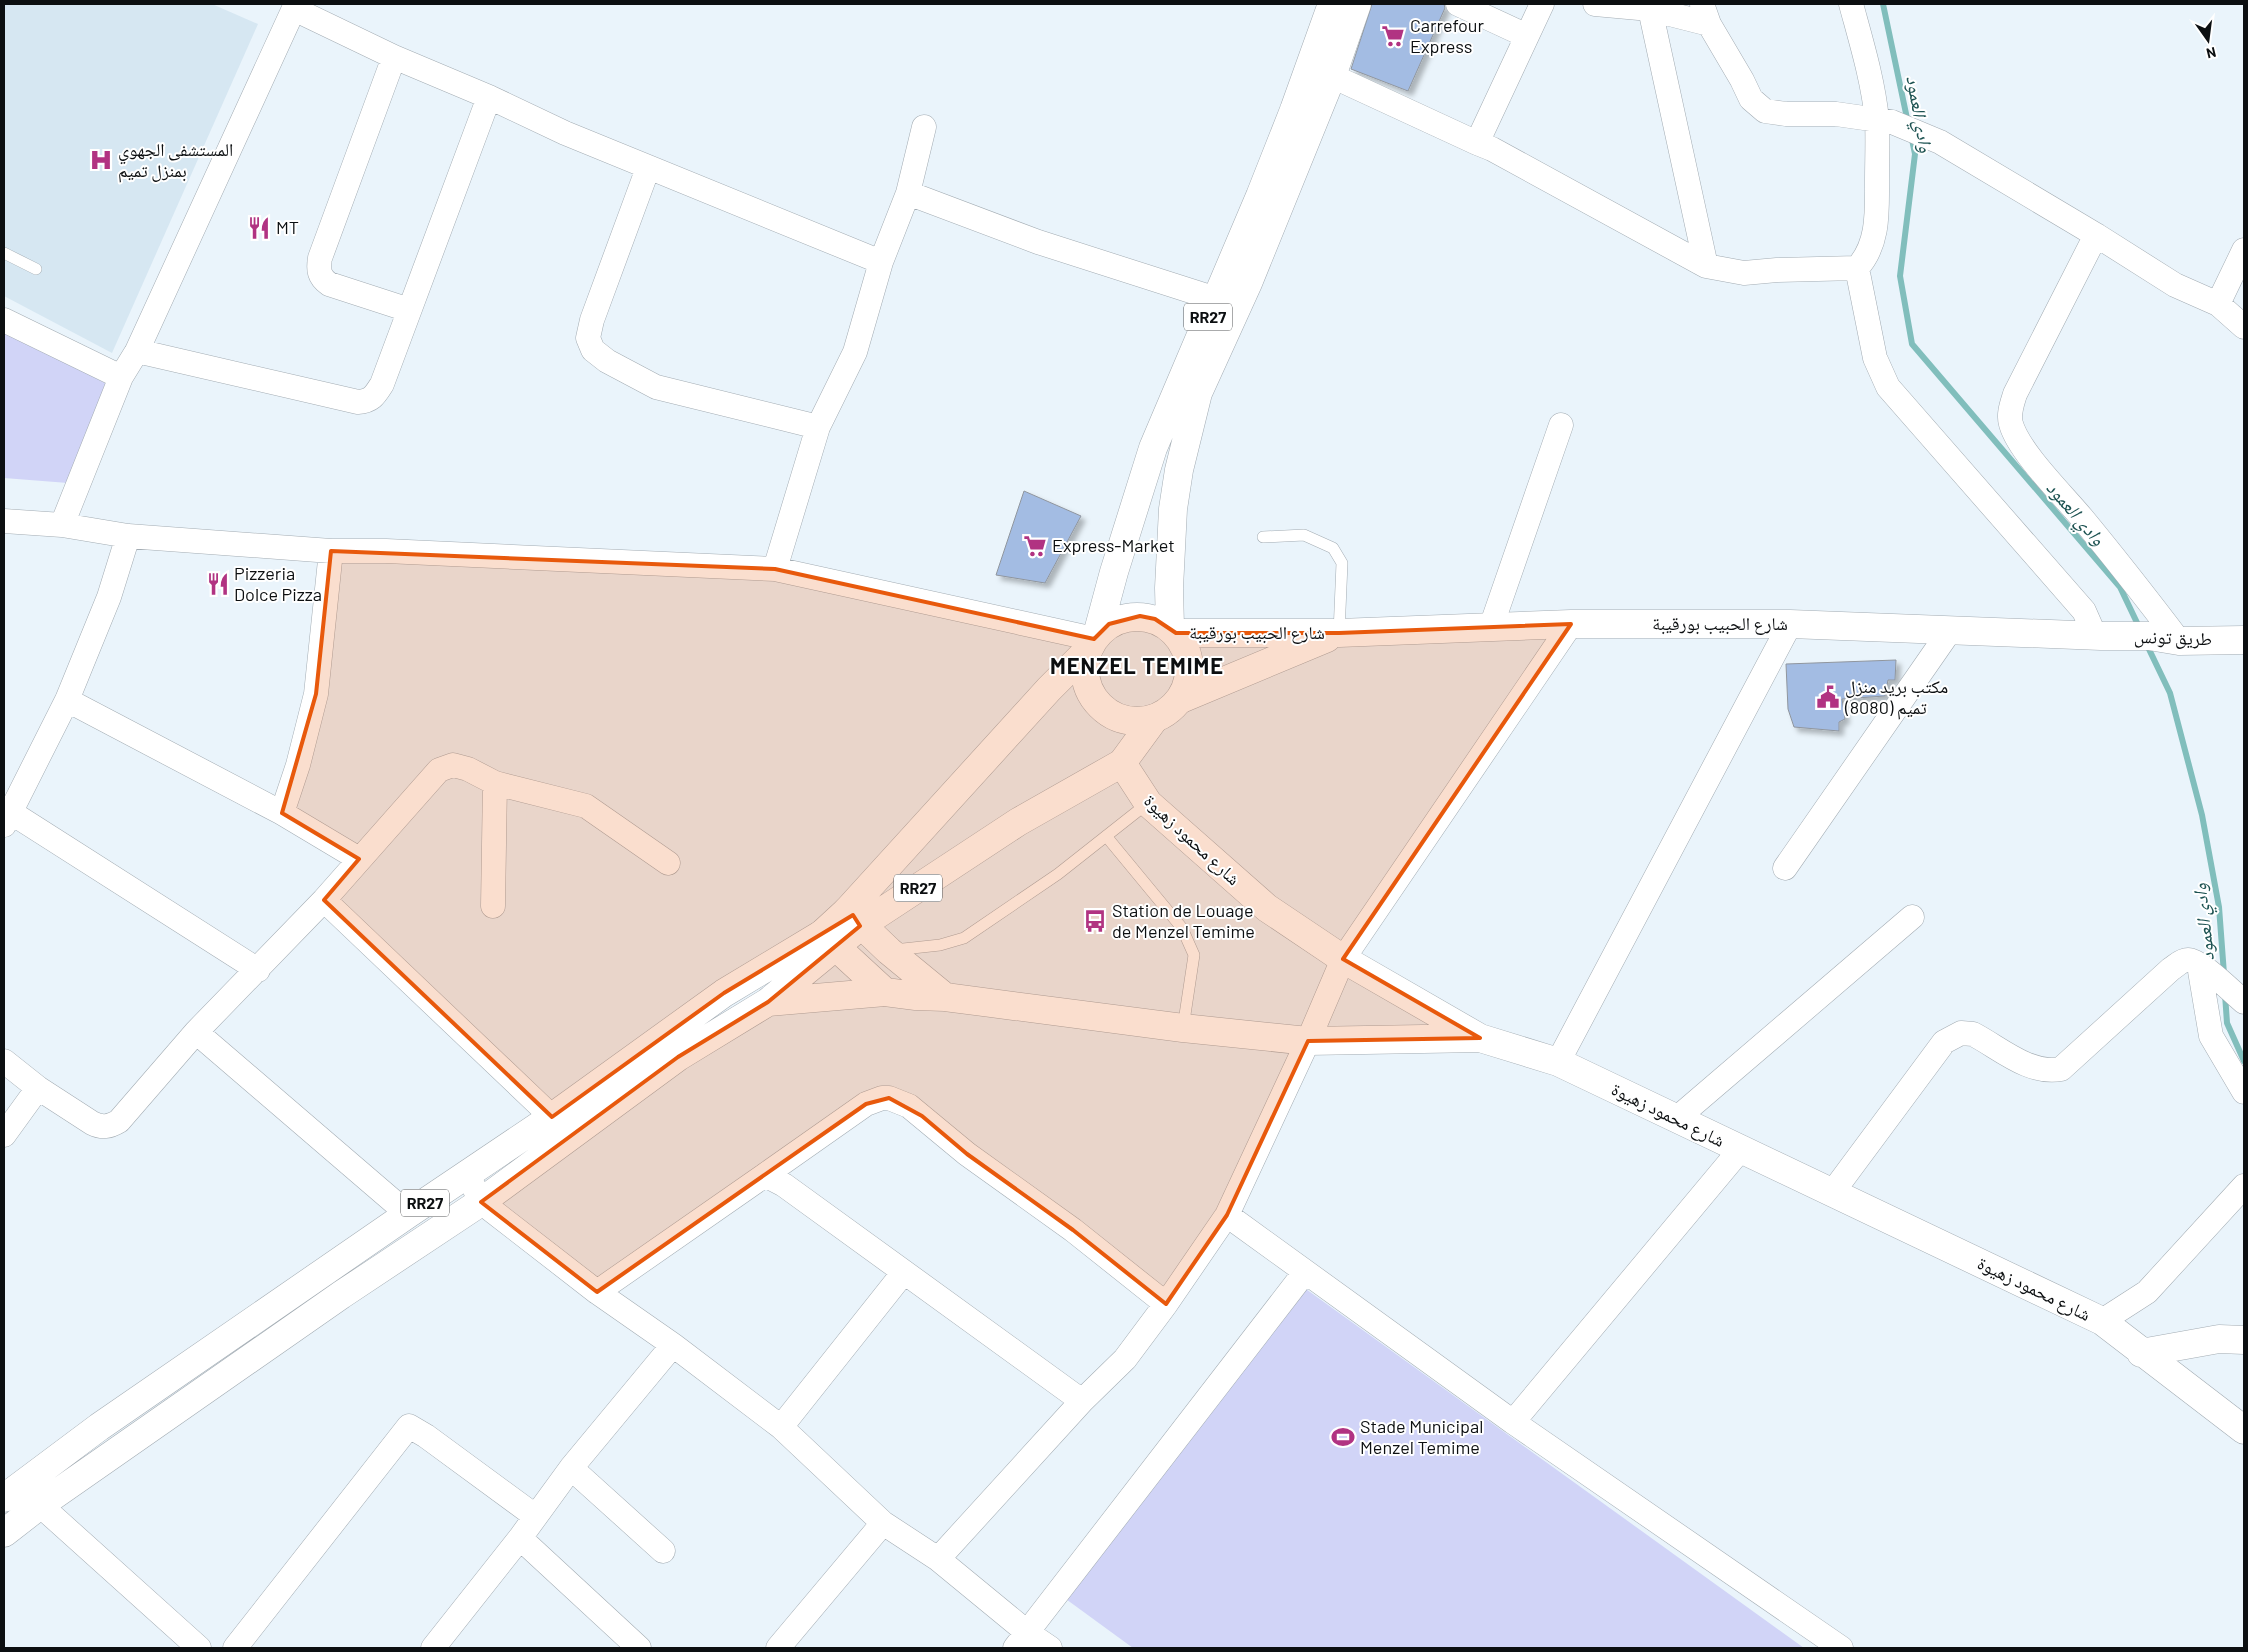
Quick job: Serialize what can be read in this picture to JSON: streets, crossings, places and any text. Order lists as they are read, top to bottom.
{
  "streets": {
    "main road": [
      "RR27",
      "شارع الحبيب بورقيبة",
      "طريق تونس",
      "شارع محمود زهيوة"
    ]
  },
  "crossings": [
    ["RR27", "شارع الحبيب بورقيبة"],
    ["RR27", "شارع محمود زهيوة"],
    ["شارع الحبيب بورقيبة", "طريق تونس"]
  ],
  "districts": ["MENZEL TEMIME"],
  "water": ["وادي العمود"],
  "places": {
    "supermarket": ["Carrefour Express", "Express-Market"],
    "hospital": ["المستشفى الجهوي بمنزل تميم"],
    "restaurant": ["MT", "Pizzeria Dolce Pizza"],
    "public building": ["مكتب بريد منزل تميم (8080)"],
    "bus stop": ["Station de Louage de Menzel Temime"],
    "sports": ["Stade Municipal Menzel Temime"]
  },
  "north": "bottom"
}
